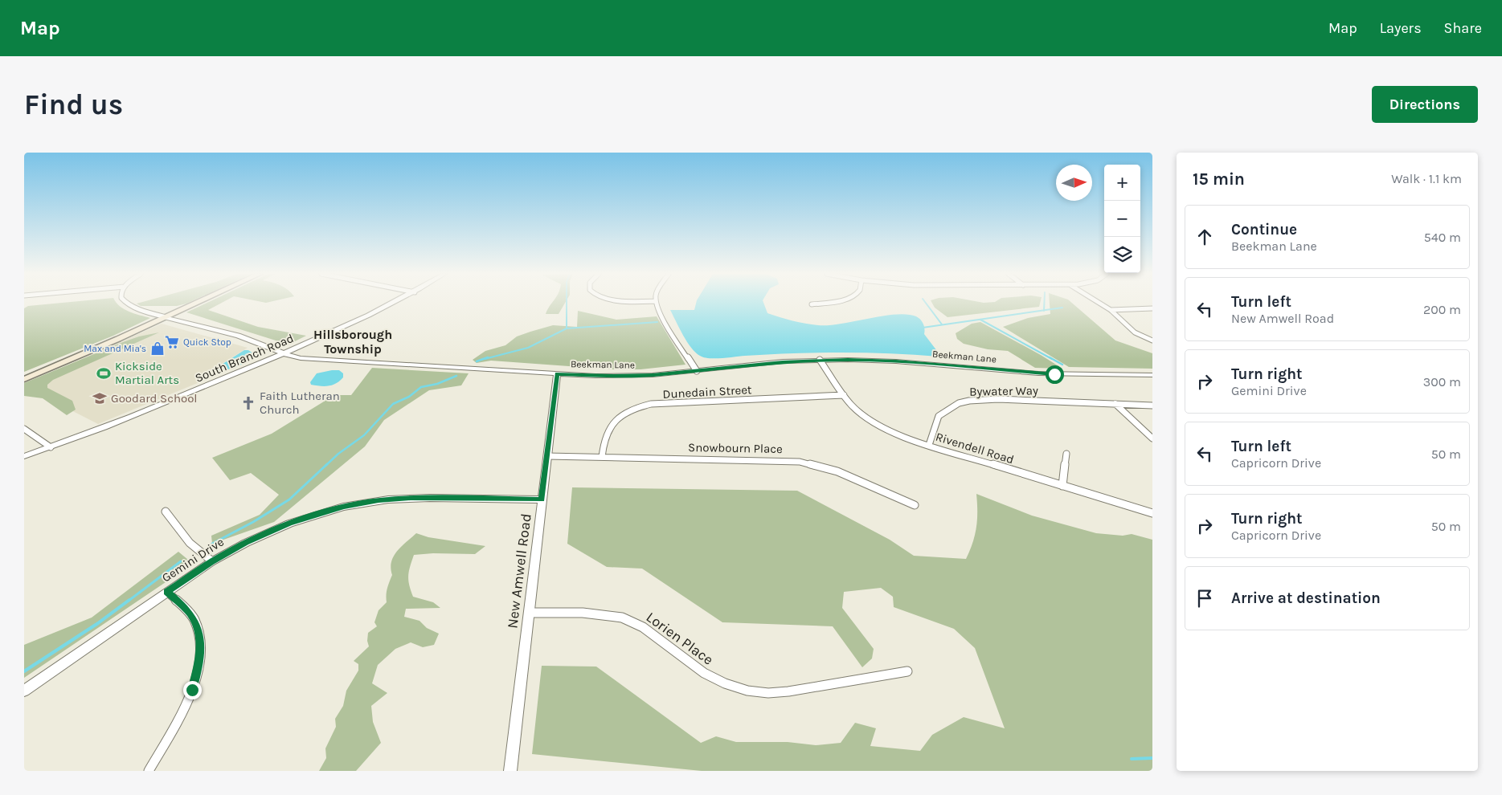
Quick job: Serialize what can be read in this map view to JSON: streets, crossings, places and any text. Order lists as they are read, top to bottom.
{
  "streets": {
    "street": [
      "Beekman Lane",
      "South Branch Road",
      "Bywater Way",
      "Dunedain Street",
      "Snowbourn Place",
      "Rivendell Road",
      "Gemini Drive",
      "New Amwell Road",
      "Lorien Place"
    ]
  },
  "crossings": [
    ["Beekman Lane", "South Branch Road"],
    ["Beekman Lane", "Rivendell Road"],
    ["Beekman Lane", "New Amwell Road"],
    ["Bywater Way", "Rivendell Road"],
    ["Dunedain Street", "Snowbourn Place"],
    ["Dunedain Street", "Rivendell Road"],
    ["Snowbourn Place", "New Amwell Road"],
    ["Gemini Drive", "New Amwell Road"],
    ["New Amwell Road", "Lorien Place"]
  ],
  "districts": ["Hillsborough Township"],
  "places": {
    "supermarket": ["Quick Stop"],
    "shop": ["Max and Mia's"],
    "sports": ["Kickside Martial Arts"],
    "school or university": ["Goodard School"],
    "church": ["Faith Lutheran Church"]
  },
  "north": "right",
  "page": {
    "header": "Map",
    "nav": ["Map", "Layers", "Share"],
    "buttons": "Directions",
    "title": "Find us",
    "heading": ["15 min", "Walk · 1.1 km"],
    "map_buttons": ["+", "−"],
    "list": [
      ["Continue", "Beekman Lane", "540 m"],
      ["Turn left", "New Amwell Road", "200 m"],
      ["Turn right", "Gemini Drive", "300 m"],
      ["Turn left", "Capricorn Drive", "50 m"],
      ["Turn right", "Capricorn Drive", "50 m"],
      "Arrive at destination"
    ]
  }
}
